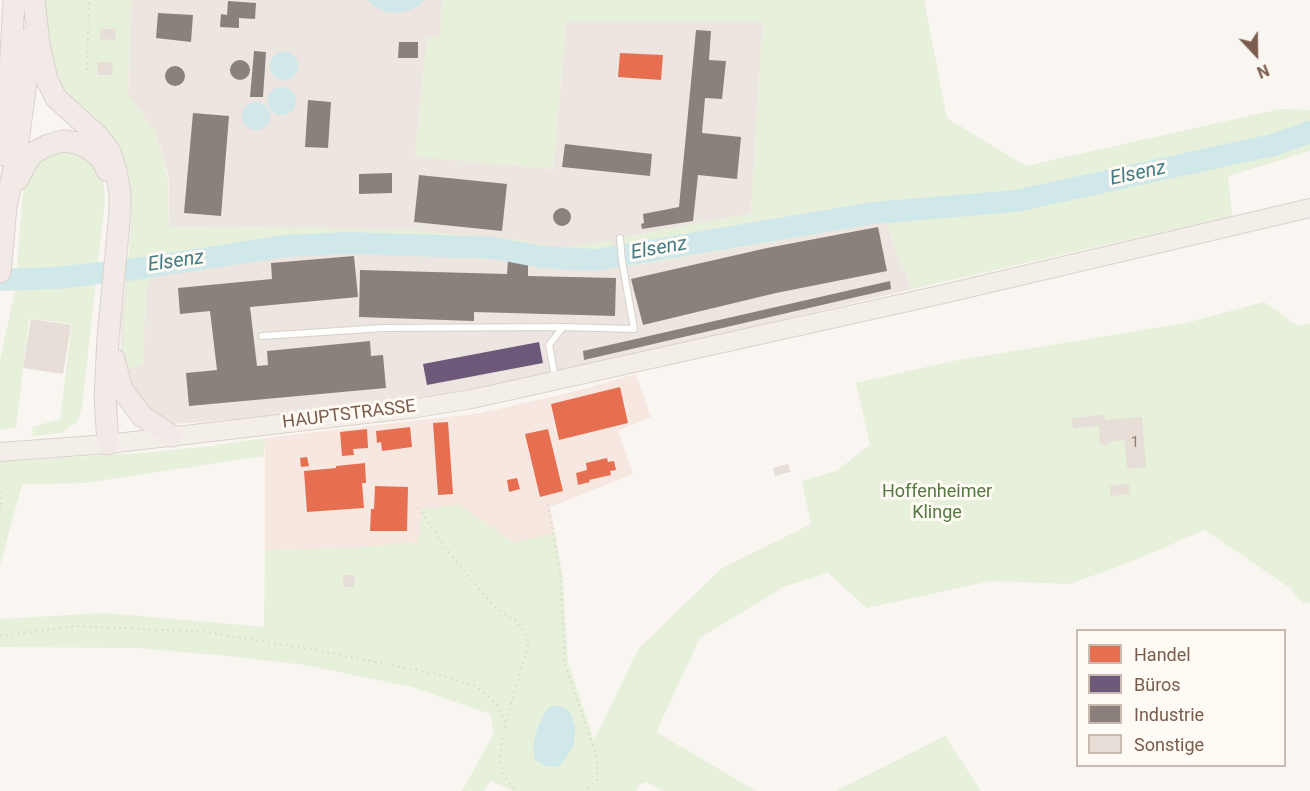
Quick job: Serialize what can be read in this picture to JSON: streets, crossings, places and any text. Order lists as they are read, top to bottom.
{
  "streets": {
    "main road": ["HAUPTSTRASSE"]
  },
  "water": ["Elsenz"],
  "parks": ["Hoffenheimer Klinge"],
  "house_numbers": ["1"],
  "legend": [
    "Handel",
    "Büros",
    "Industrie",
    "Sonstige"
  ],
  "north": "bottom"
}
